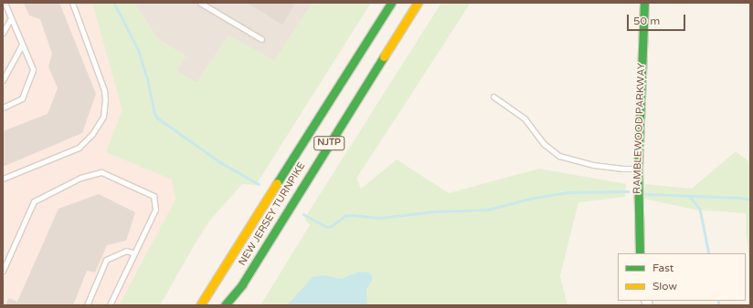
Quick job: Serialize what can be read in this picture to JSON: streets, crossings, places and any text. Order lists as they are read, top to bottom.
{
  "streets": {
    "main road": ["RAMBLEWOOD PARKWAY", "NJTP", "NEW JERSEY TURNPIKE"]
  },
  "legend": ["Fast", "Slow"],
  "scale_bar": "50 m"
}
